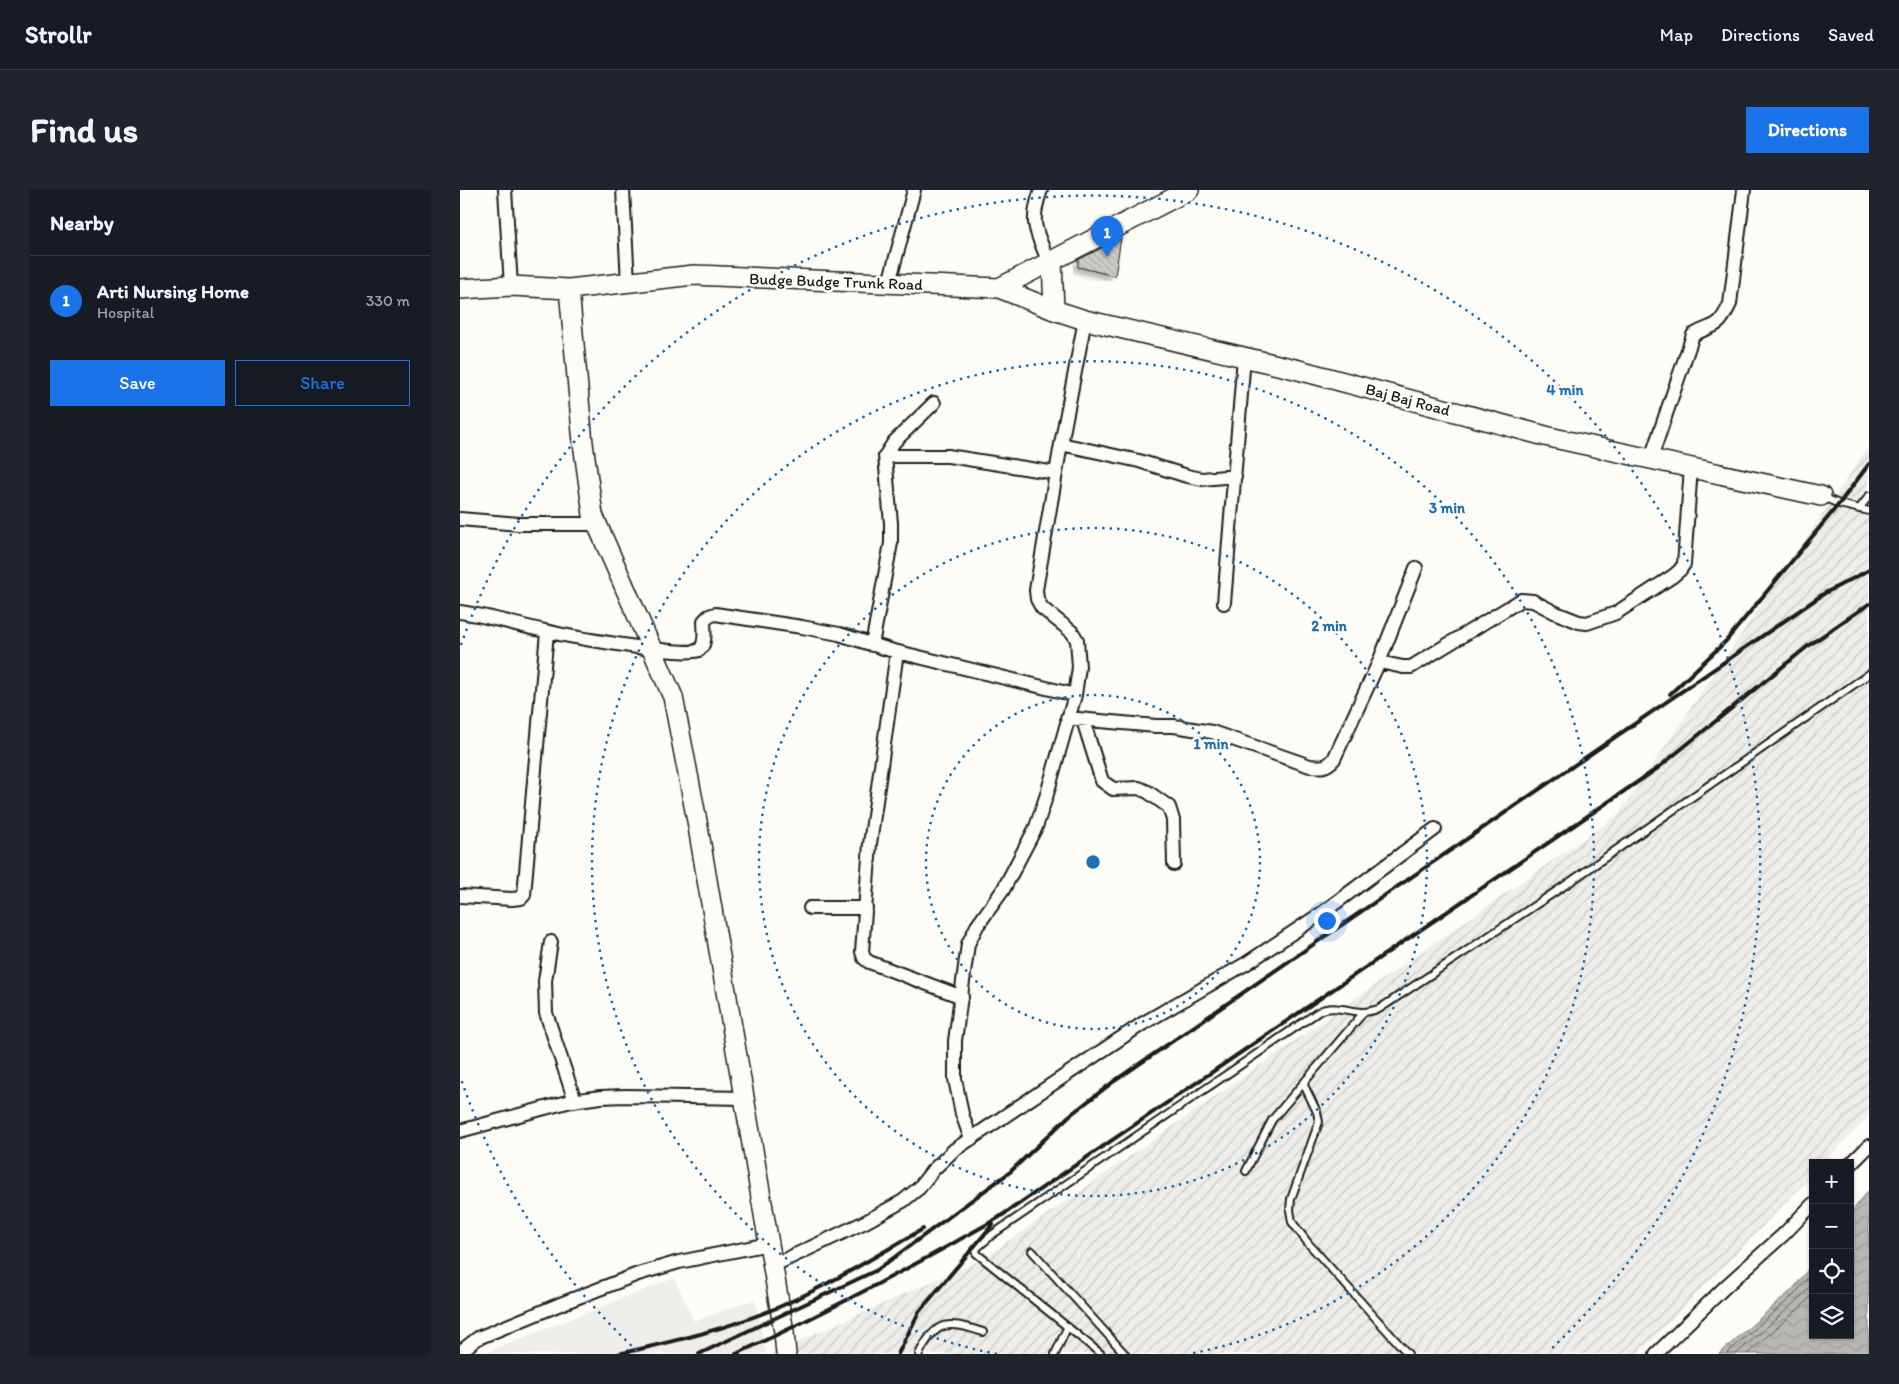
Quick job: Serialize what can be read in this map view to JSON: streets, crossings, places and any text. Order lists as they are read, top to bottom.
{
  "streets": {
    "main road": ["Budge Budge Trunk Road", "Baj Baj Road"]
  },
  "crossings": [
    ["Budge Budge Trunk Road", "Baj Baj Road"]
  ],
  "page": {
    "header": "Strollr",
    "nav": ["Map", "Directions", "Saved"],
    "buttons": [
      "Directions",
      ["Save", "Share"]
    ],
    "title": "Find us",
    "heading": "Nearby",
    "pins": "1",
    "list": [
      {
        "mark": "1",
        "name": "Arti Nursing Home",
        "note": "Hospital",
        "value": "330 m"
      }
    ],
    "map_buttons": ["+", "−"]
  },
  "rings": [
    "4 min",
    "3 min",
    "2 min",
    "1 min"
  ]
}
